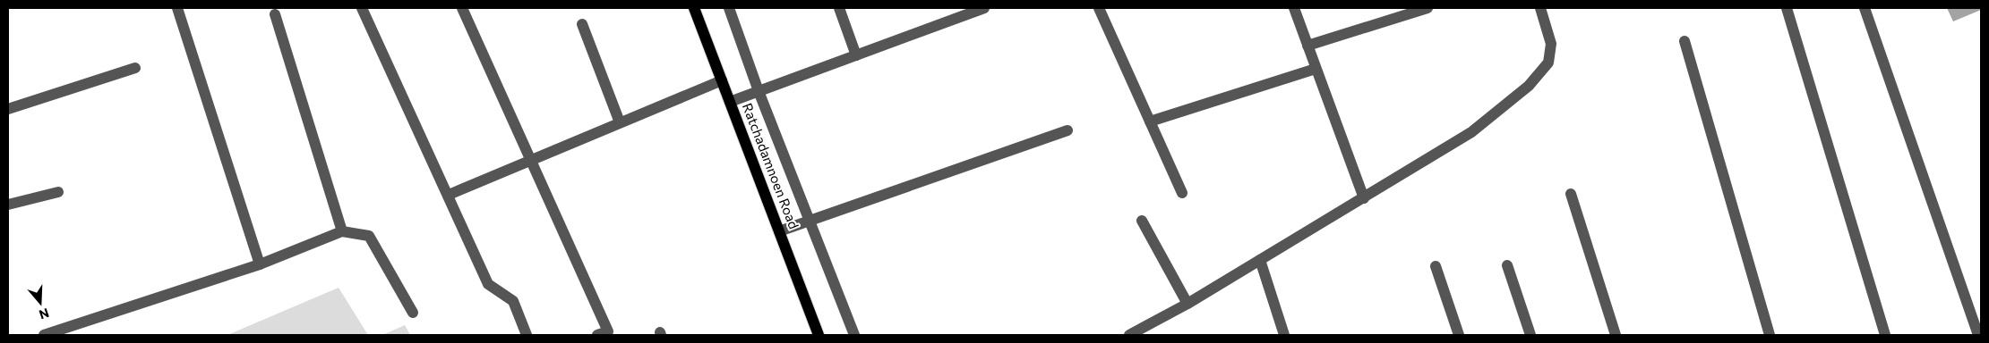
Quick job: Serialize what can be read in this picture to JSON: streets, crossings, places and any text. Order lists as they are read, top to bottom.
{
  "streets": {
    "main road": ["Ratchadamnoen Road"]
  },
  "north": "bottom"
}
